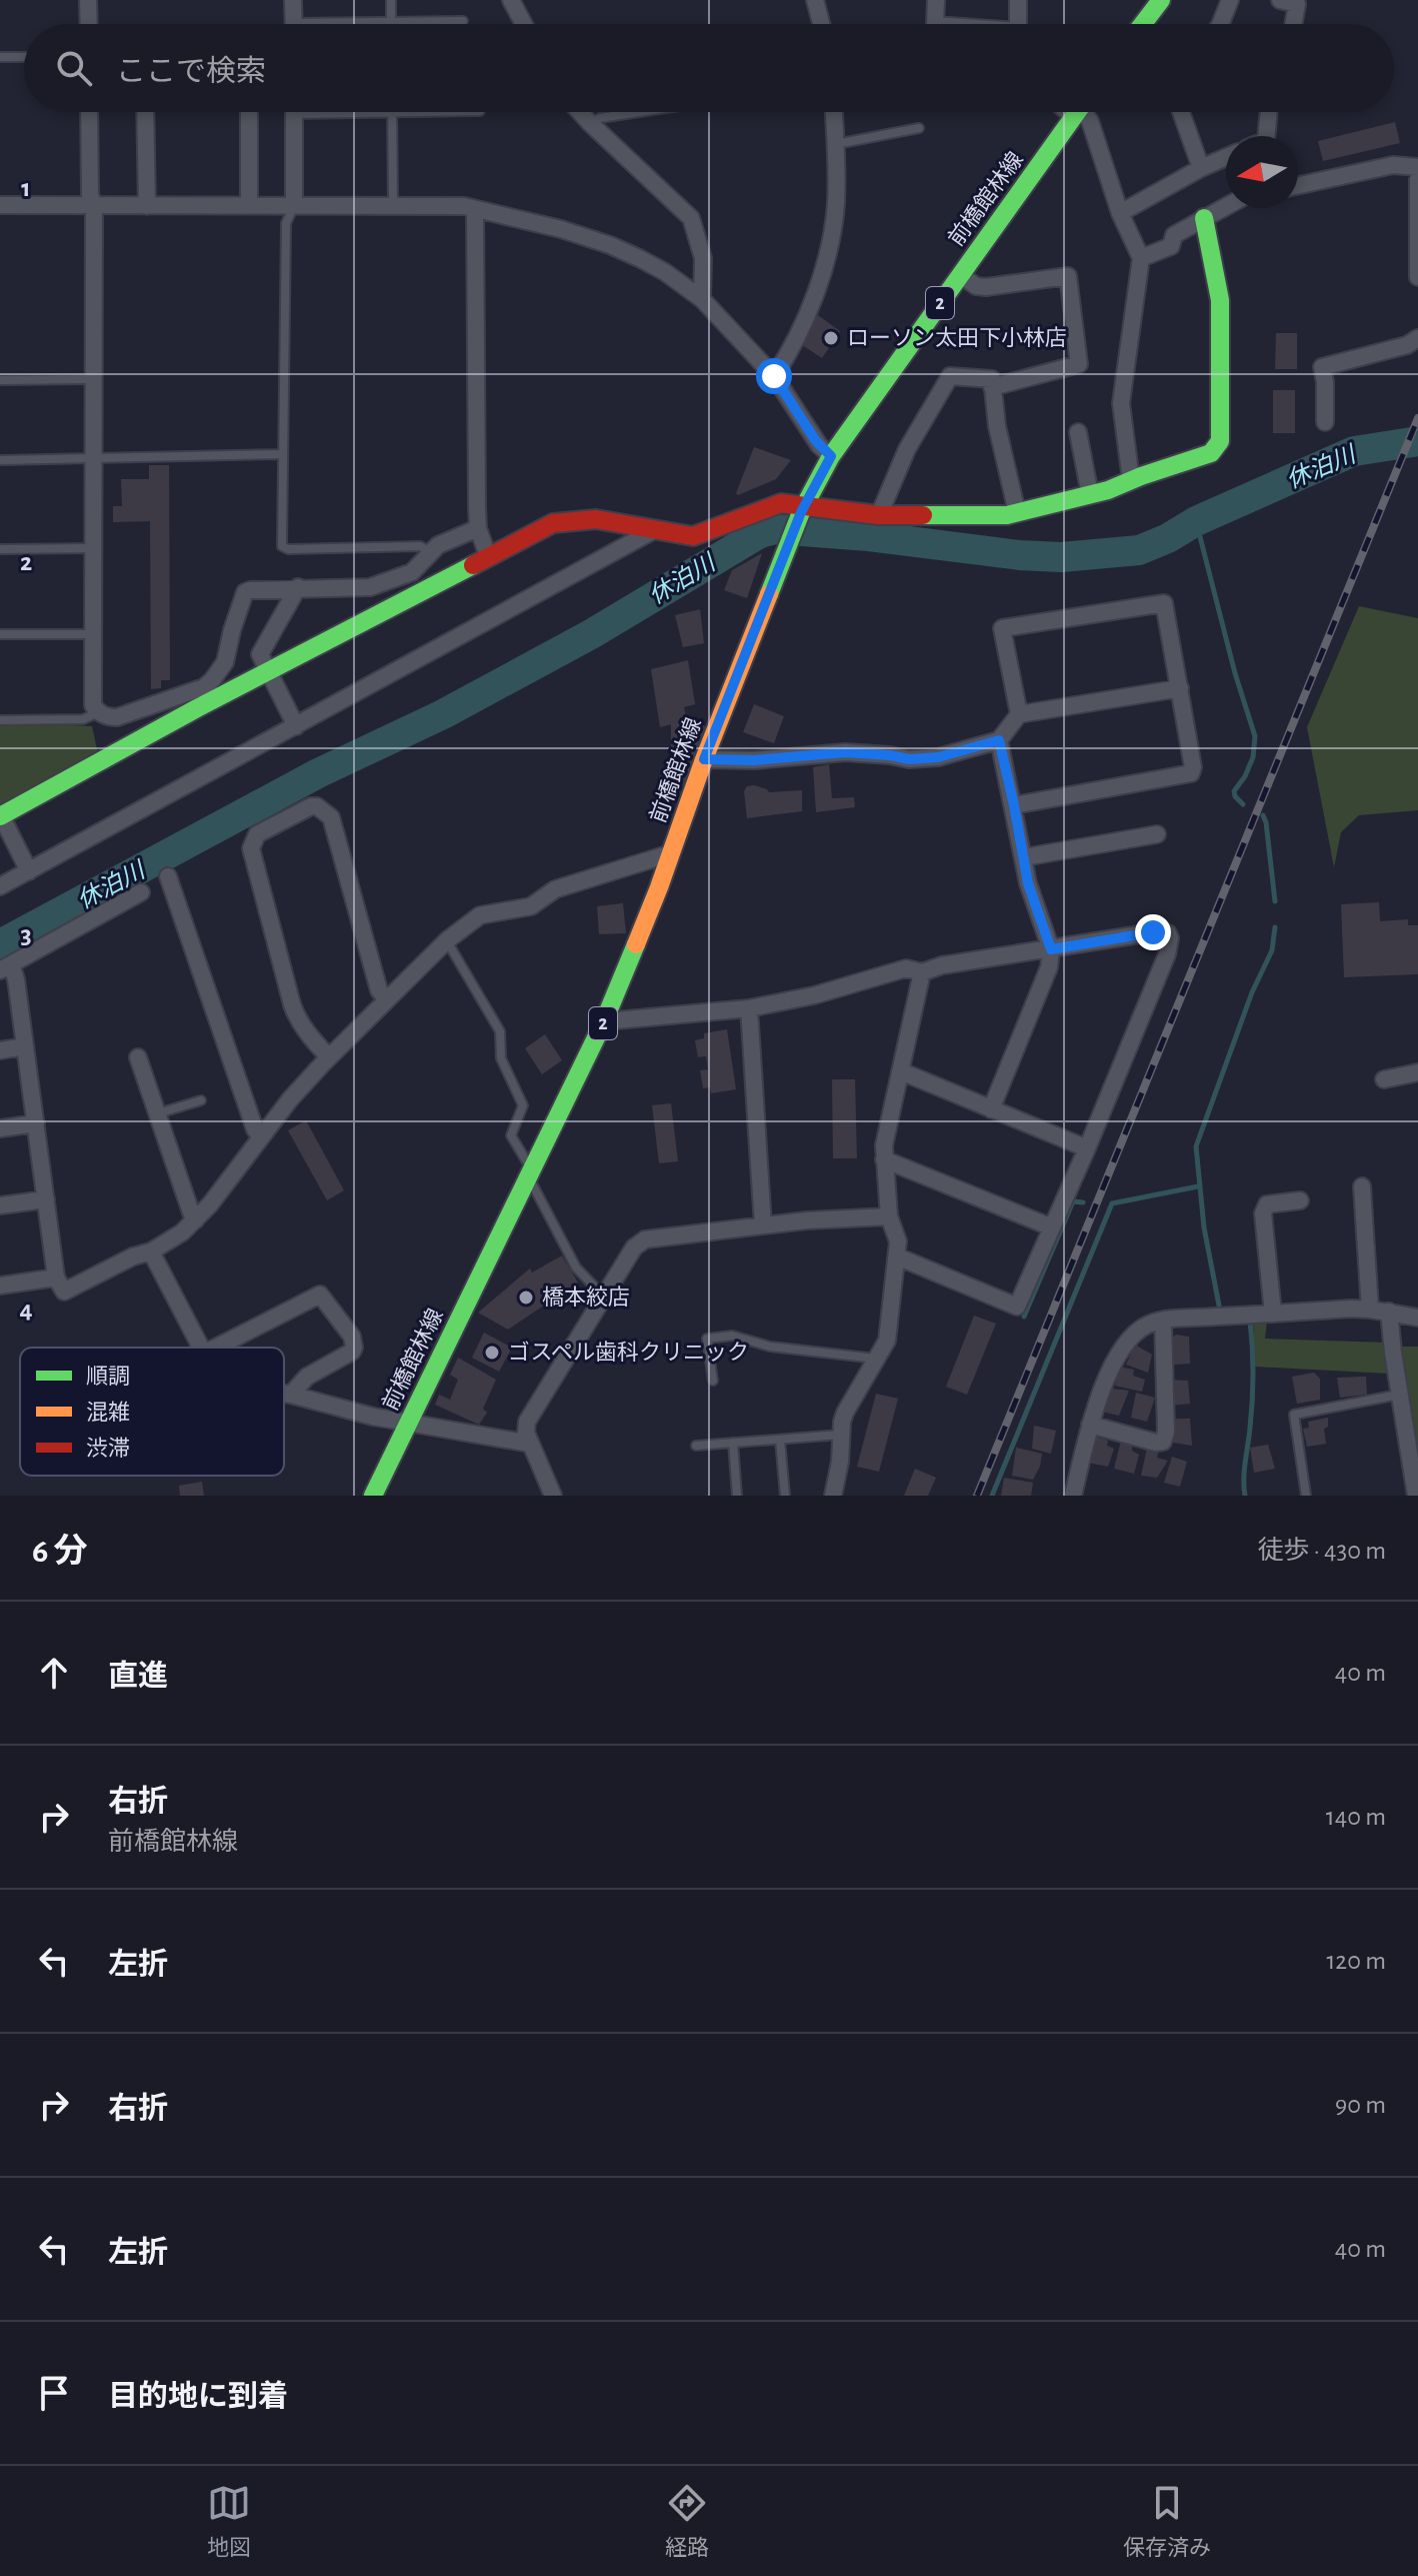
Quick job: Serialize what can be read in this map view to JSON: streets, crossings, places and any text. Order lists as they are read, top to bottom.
{
  "streets": {
    "main road": ["前橋館林線", "2"]
  },
  "water": ["休泊川"],
  "places": ["ローソン太田下小林店", "橋本絞店", "ゴスペル歯科クリニック"],
  "legend": ["順調", "混雑", "渋滞"],
  "north": "left",
  "page": {
    "search": "ここで検索",
    "heading": ["6 分", "徒歩 · 430 m"],
    "list": [
      ["直進", "40 m"],
      ["右折", "前橋館林線", "140 m"],
      ["左折", "120 m"],
      ["右折", "90 m"],
      ["左折", "40 m"],
      "目的地に到着"
    ],
    "nav": ["地図", "経路", "保存済み"]
  },
  "grid": {
    "rows": [
      "1",
      "2",
      "3",
      "4"
    ]
  }
}
